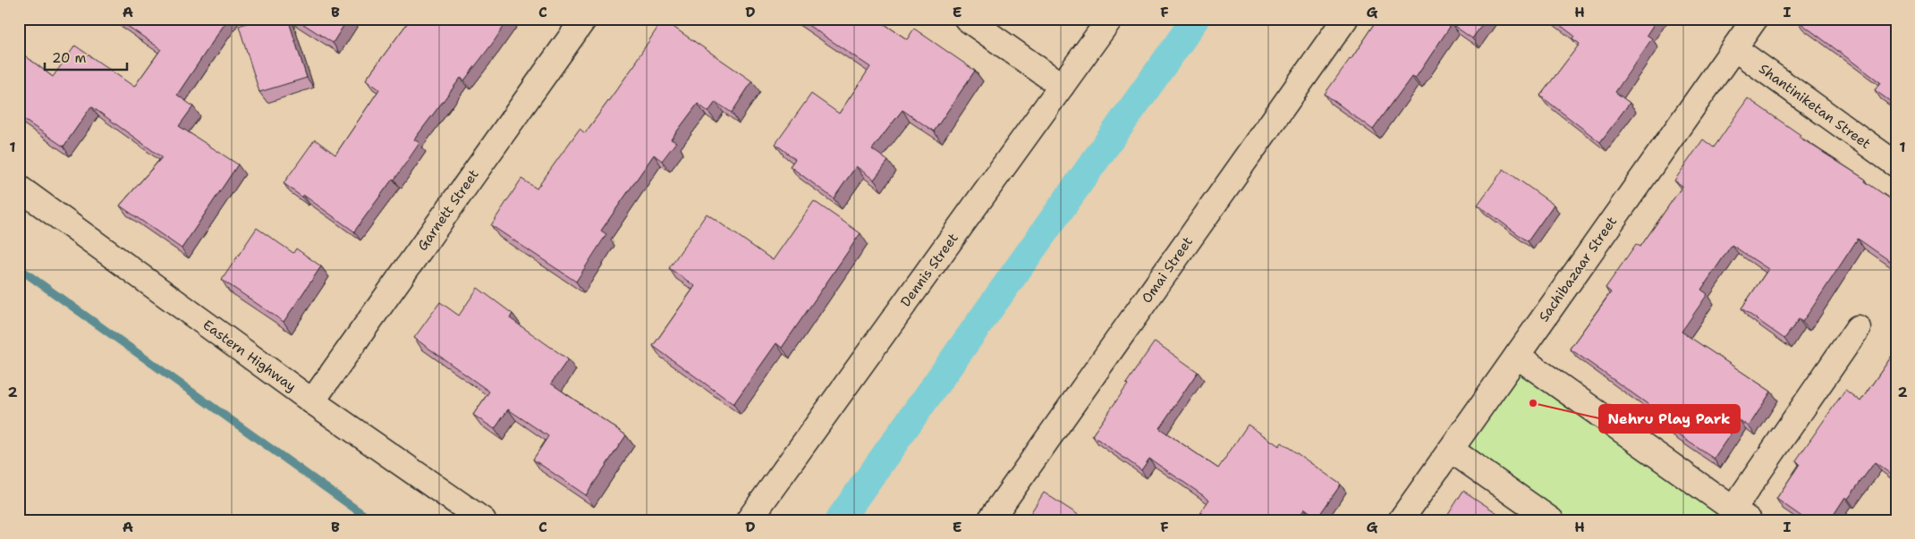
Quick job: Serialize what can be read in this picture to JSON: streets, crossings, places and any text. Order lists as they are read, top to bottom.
{
  "streets": {
    "street": [
      "Shantiniketan Street",
      "Garnett Street",
      "Sachibazaar Street",
      "Dennis Street",
      "Omai Street",
      "Eastern Highway"
    ]
  },
  "crossings": [
    ["Shantiniketan Street", "Sachibazaar Street"],
    ["Garnett Street", "Eastern Highway"]
  ],
  "places": ["Nehru Play Park"],
  "scale_bar": "20 m",
  "grid": {
    "columns": [
      "A",
      "B",
      "C",
      "D",
      "E",
      "F",
      "G",
      "H",
      "I"
    ],
    "rows": ["1", "2"]
  }
}
